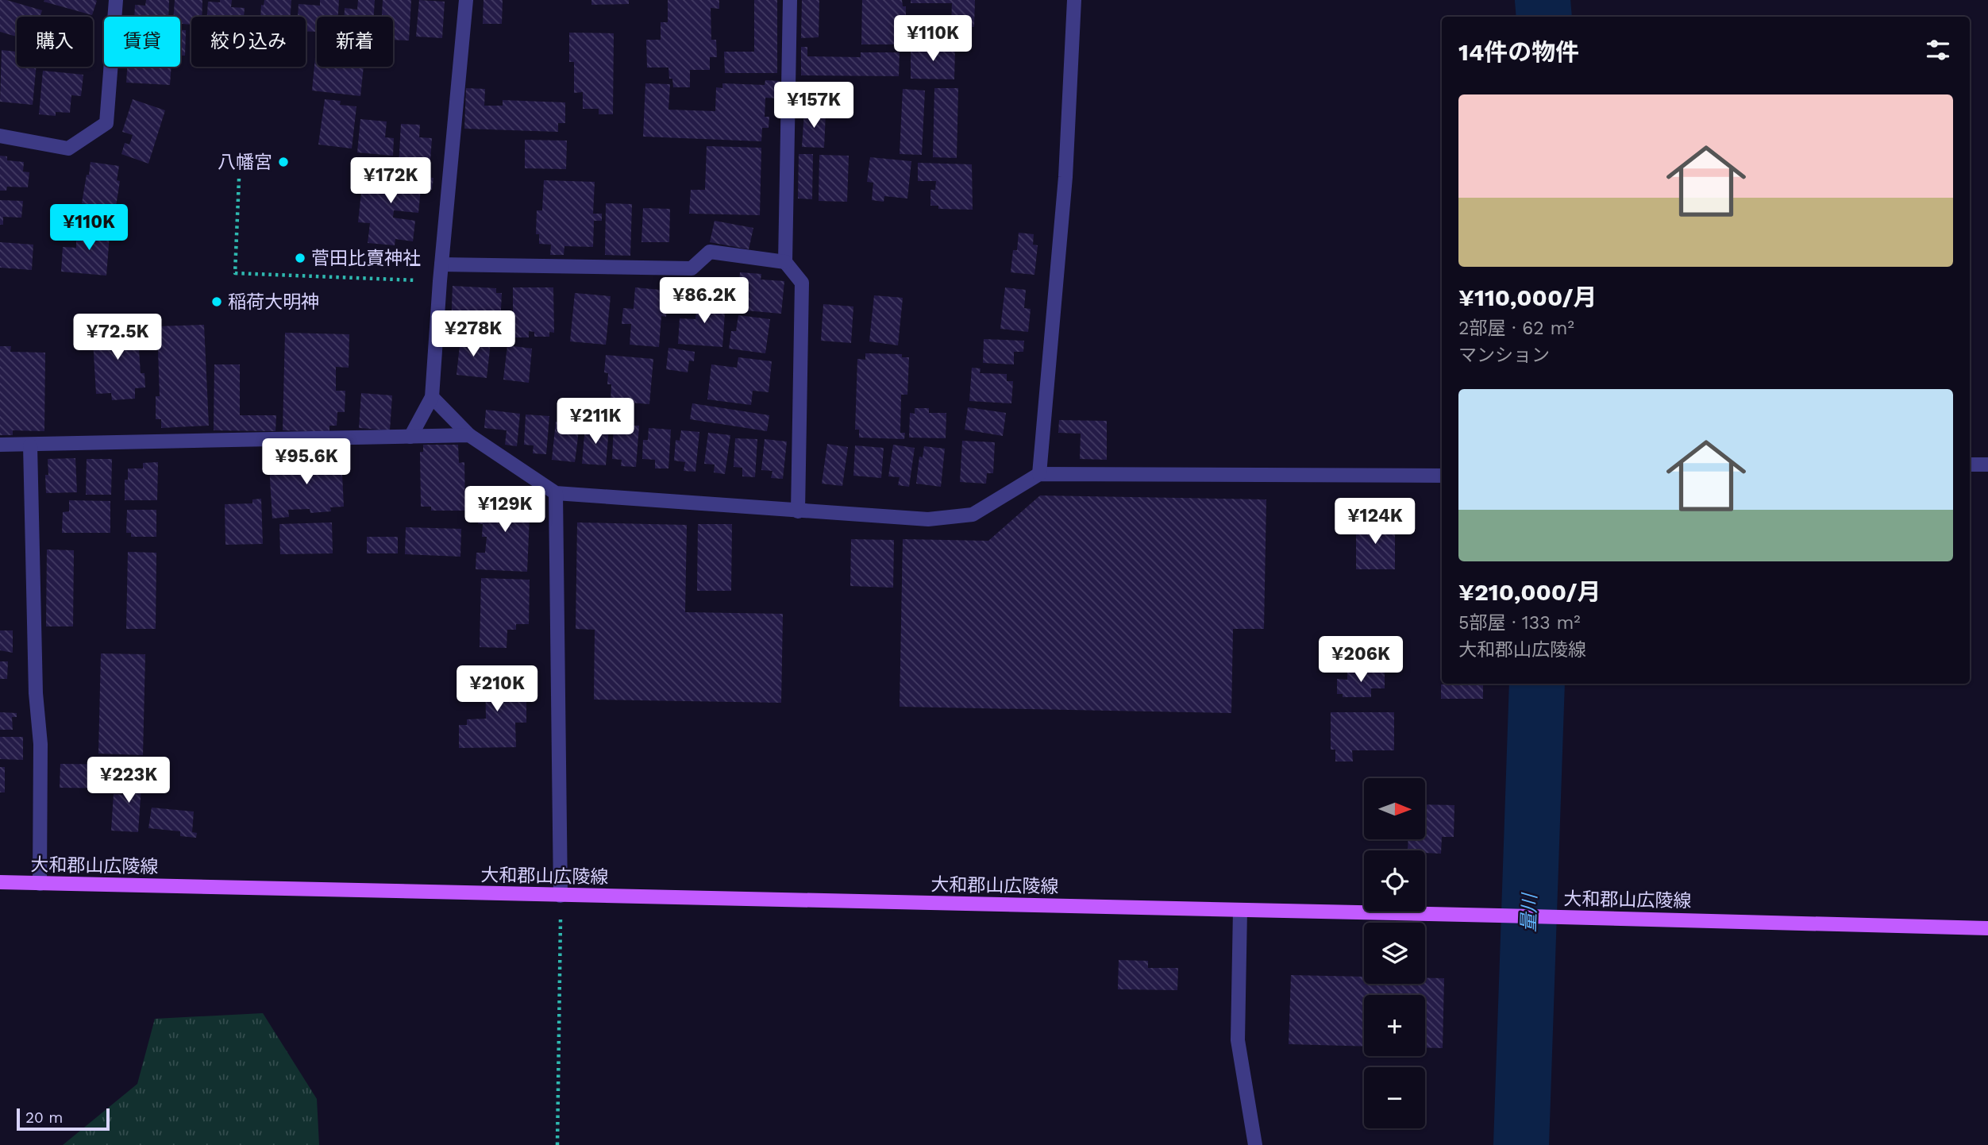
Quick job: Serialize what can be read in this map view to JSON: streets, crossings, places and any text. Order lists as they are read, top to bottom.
{
  "streets": {
    "main road": ["大和郡山広陵線"]
  },
  "water": ["量川"],
  "places": ["八幡宮", "菅田比賣神社", "稲荷大明神"],
  "scale_bar": "20 m",
  "north": "right",
  "page": {
    "price": [
      "¥110K",
      "¥157K",
      "¥172K",
      "¥110K",
      "¥86.2K",
      "¥278K",
      "¥72.5K",
      "¥211K",
      "¥95.6K",
      "¥129K",
      "¥124K",
      "¥206K",
      "¥210K",
      "¥223K"
    ],
    "chip": [
      "購入",
      "賃貸",
      "絞り込み",
      "新着"
    ],
    "heading": "14件の物件",
    "list": [
      {
        "name": "¥110,000/月",
        "note": "2部屋 · 62 m² · マンション"
      },
      {
        "name": "¥210,000/月",
        "note": "5部屋 · 133 m² · 大和郡山広陵線"
      }
    ],
    "map_buttons": ["+", "−"],
    "scale": "20 m"
  }
}
